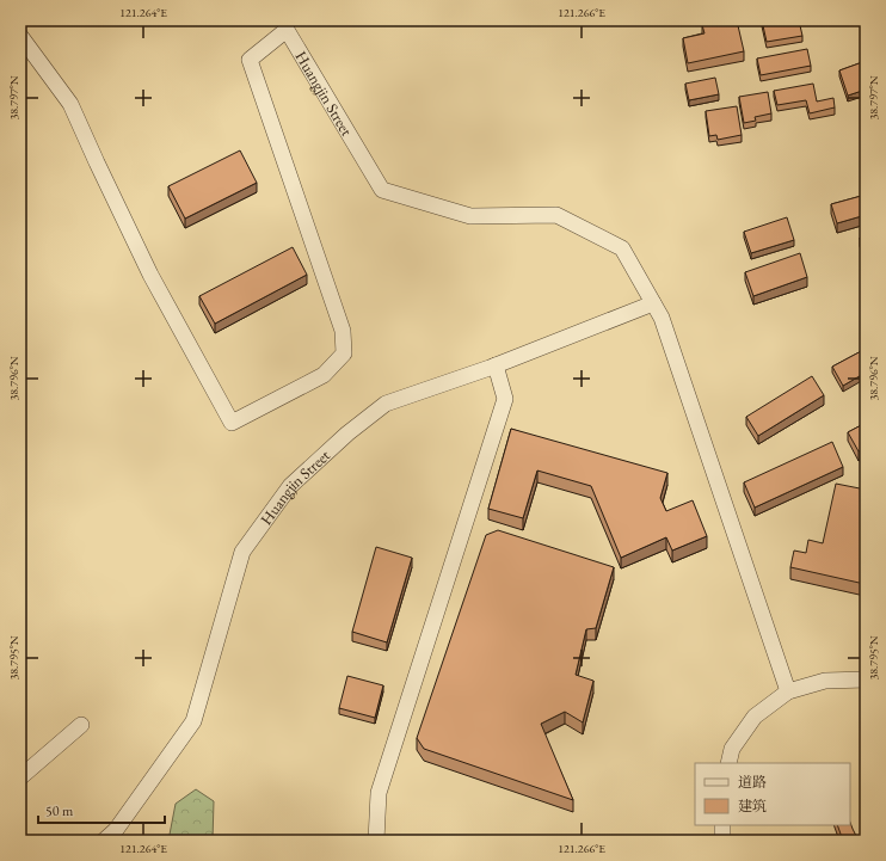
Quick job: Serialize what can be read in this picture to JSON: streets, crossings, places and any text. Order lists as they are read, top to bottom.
{
  "streets": {
    "street": ["Huangjin Street"]
  },
  "legend": ["道路", "建筑"],
  "scale_bar": "50 m",
  "coordinates": [
    "121.264°E",
    "121.266°E",
    "38.797°N",
    "38.796°N",
    "38.795°N"
  ]
}
